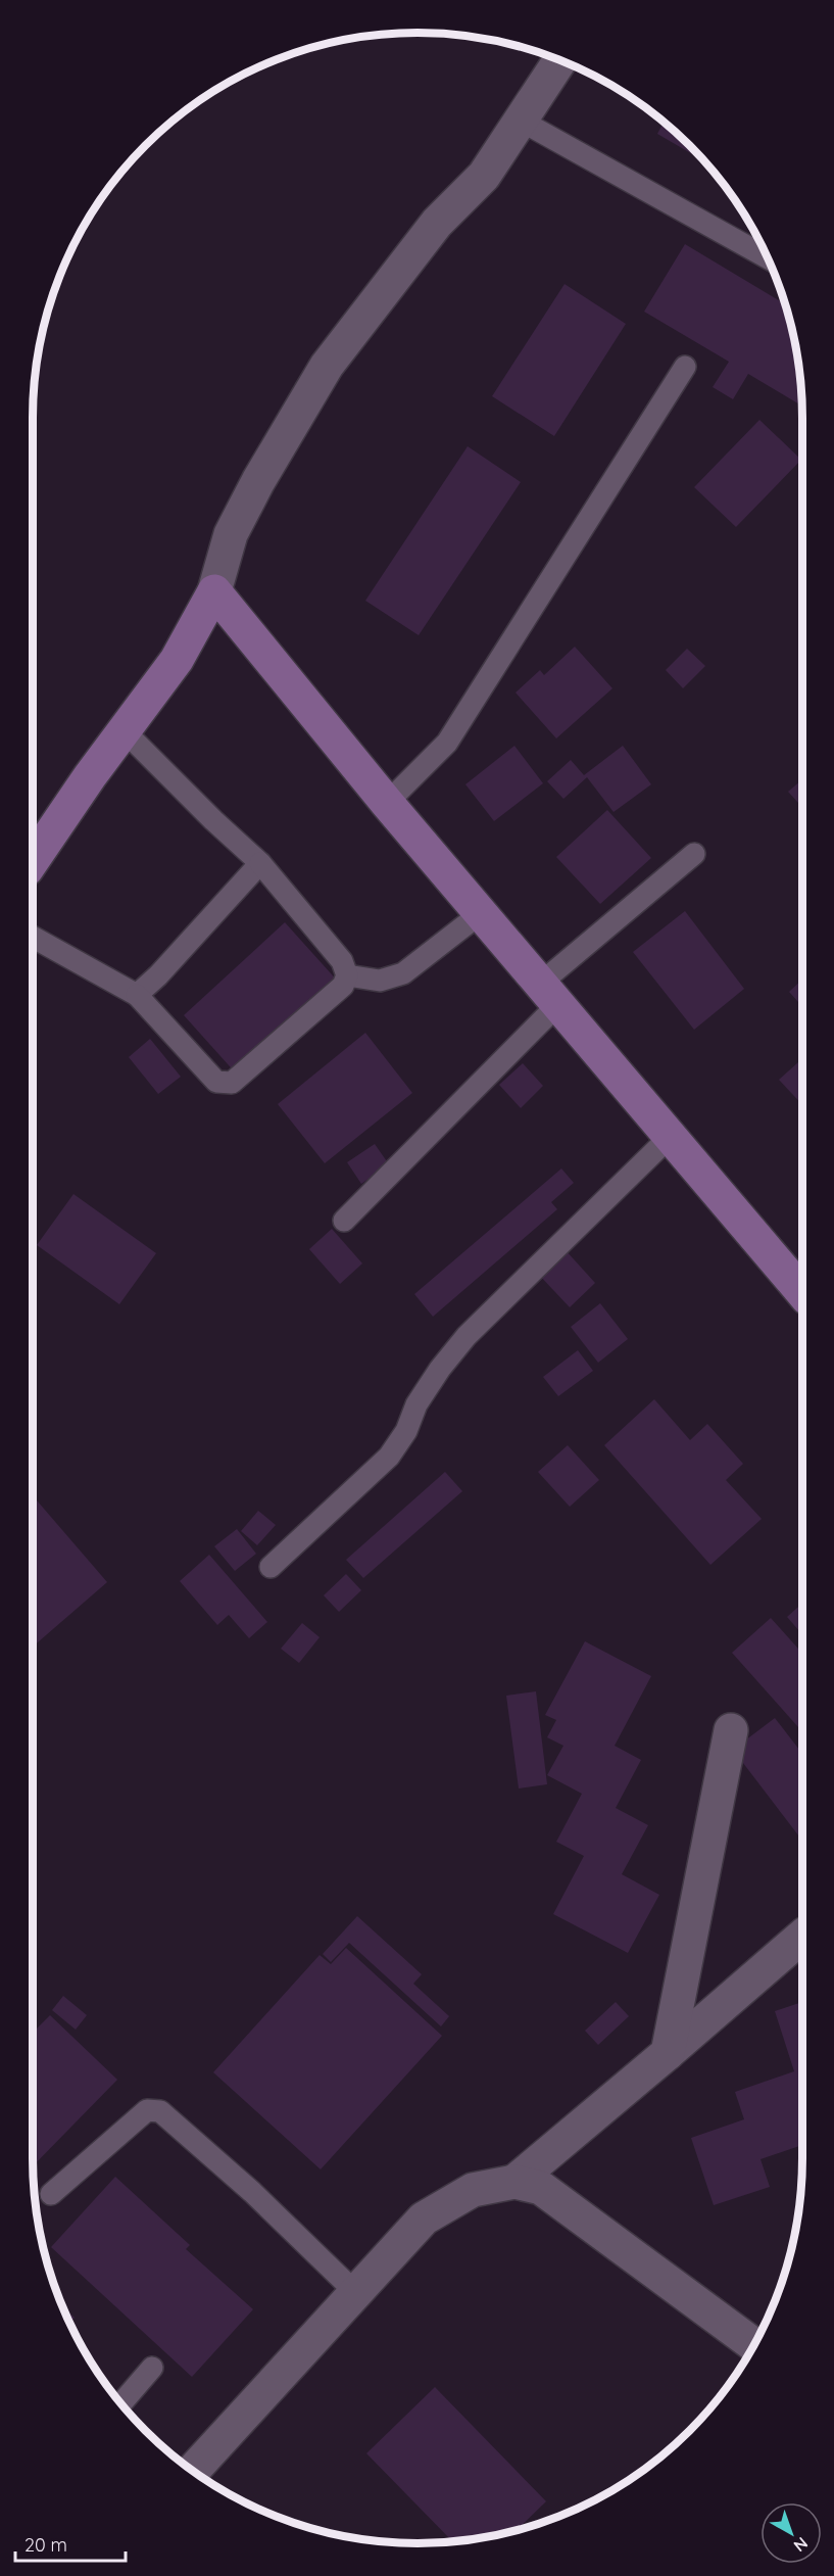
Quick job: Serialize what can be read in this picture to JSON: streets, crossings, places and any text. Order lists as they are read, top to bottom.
{
  "scale_bar": "20 m",
  "north": "bottom right"
}
